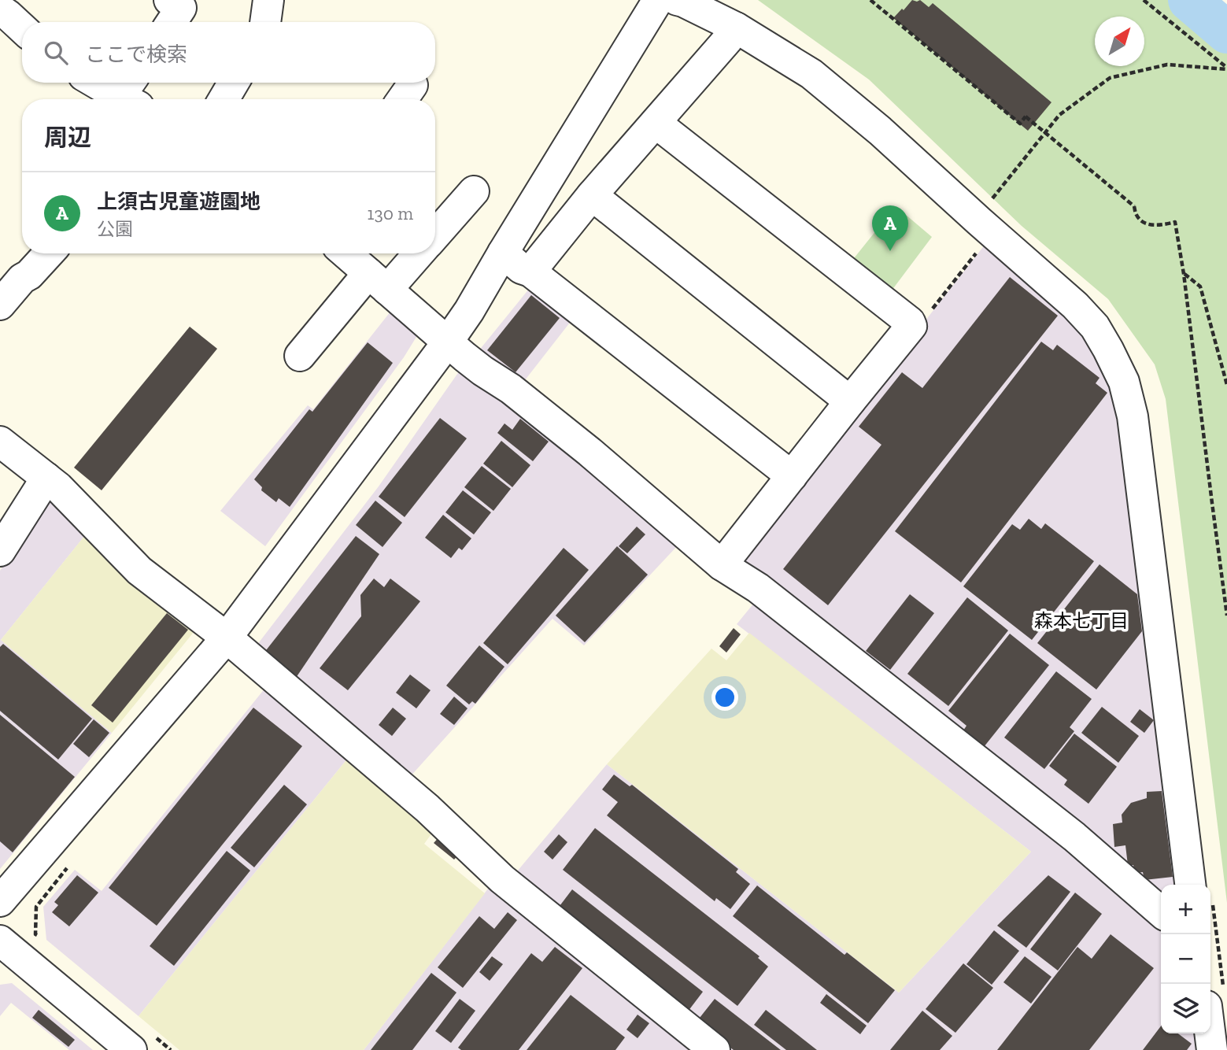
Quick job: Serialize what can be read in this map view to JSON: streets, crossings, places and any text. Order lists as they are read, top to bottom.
{
  "districts": ["森本七丁目"],
  "north": "top right",
  "page": {
    "search": "ここで検索",
    "heading": "周辺",
    "list": [
      {
        "mark": "A",
        "name": "上須古児童遊園地",
        "note": "公園",
        "value": "130 m"
      }
    ],
    "pins": "A",
    "map_buttons": ["+", "−"]
  }
}
